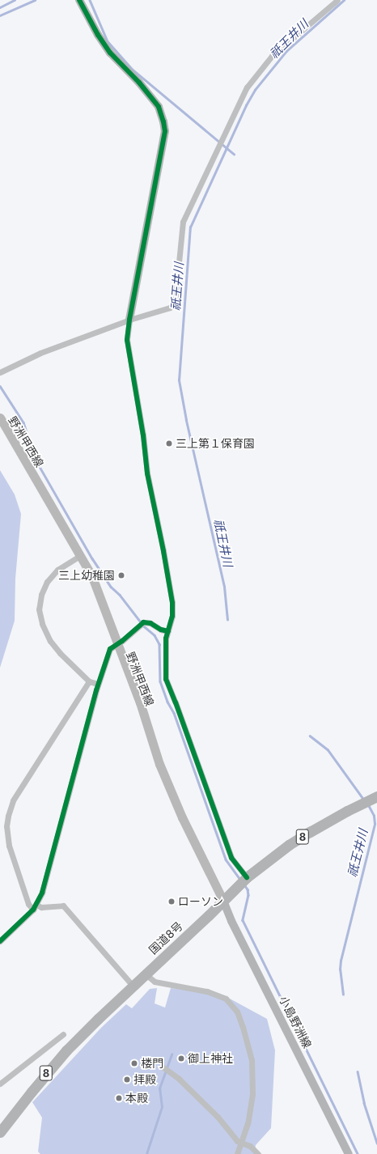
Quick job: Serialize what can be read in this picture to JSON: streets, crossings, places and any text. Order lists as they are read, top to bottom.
{
  "streets": {
    "highway": ["8", "国道8号"],
    "main road": ["野洲甲西線"],
    "street": ["小島野洲線"]
  },
  "crossings": [
    ["野洲甲西線", "国道8号"],
    ["野洲甲西線", "小島野洲線"],
    ["国道8号", "小島野洲線"]
  ],
  "water": ["祇王井川"],
  "places": [
    "三上第１保育園",
    "三上幼稚園",
    "ローソン",
    "御上神社",
    "楼門",
    "拝殿",
    "本殿"
  ]
}
